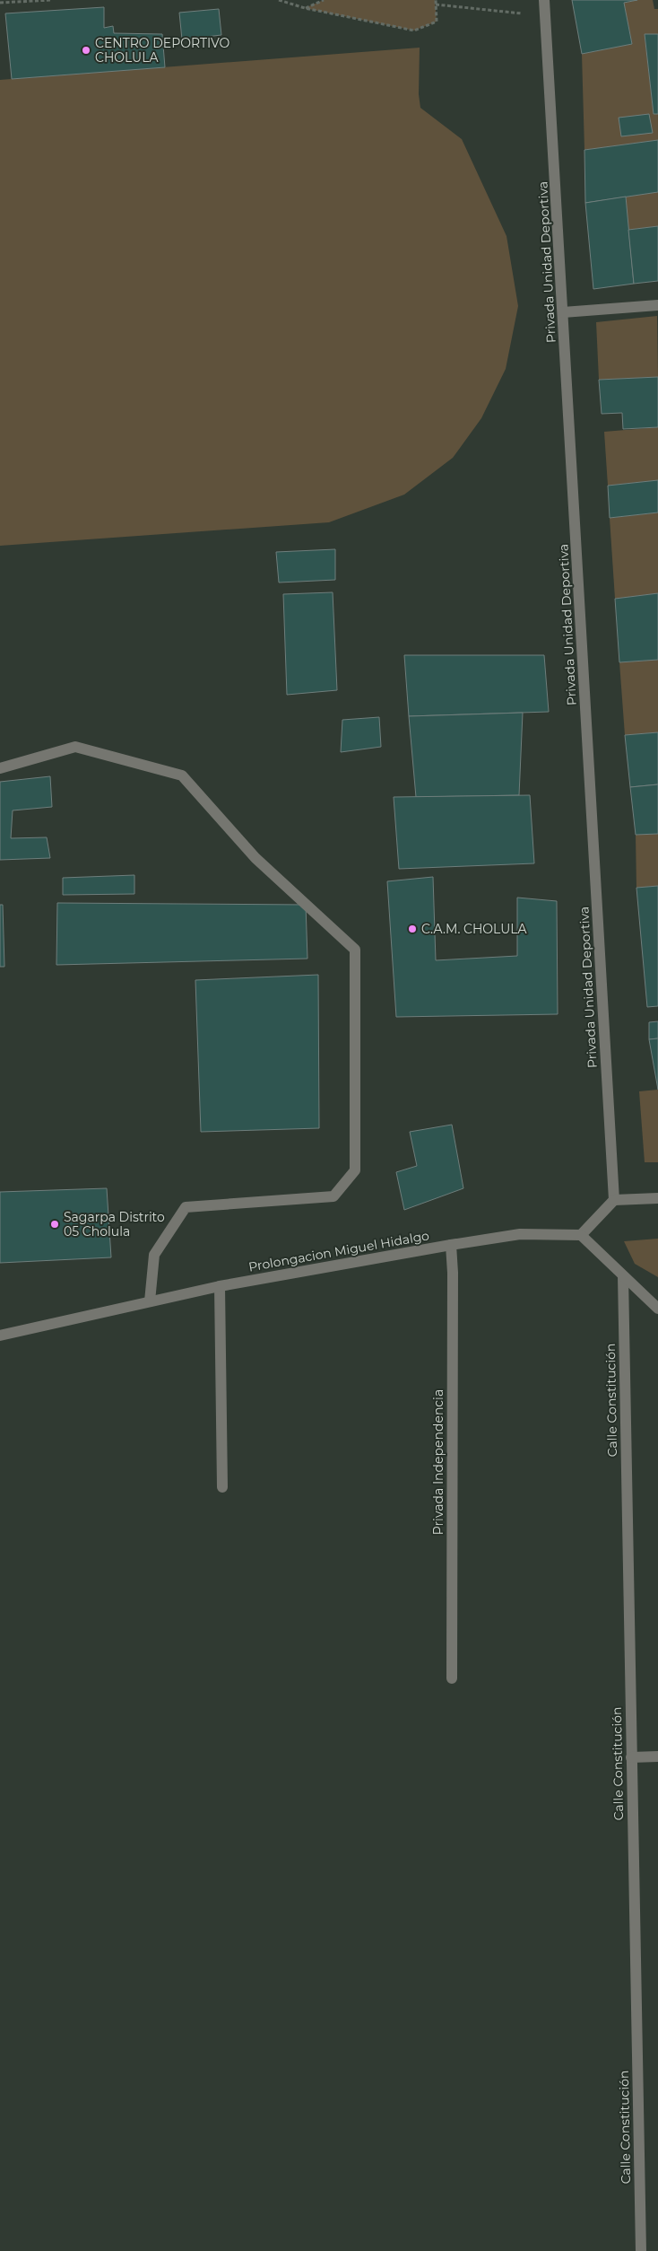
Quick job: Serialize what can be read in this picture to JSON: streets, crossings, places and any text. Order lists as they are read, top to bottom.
{
  "streets": {
    "street": [
      "Privada Unidad Deportiva",
      "Prolongacion Miguel Hidalgo",
      "Calle Constitución",
      "Privada Independencia"
    ]
  },
  "crossings": [
    ["Prolongacion Miguel Hidalgo", "Privada Independencia"]
  ],
  "places": ["CENTRO DEPORTIVO CHOLULA", "C.A.M. CHOLULA", "Sagarpa Distrito 05 Cholula"]
}
